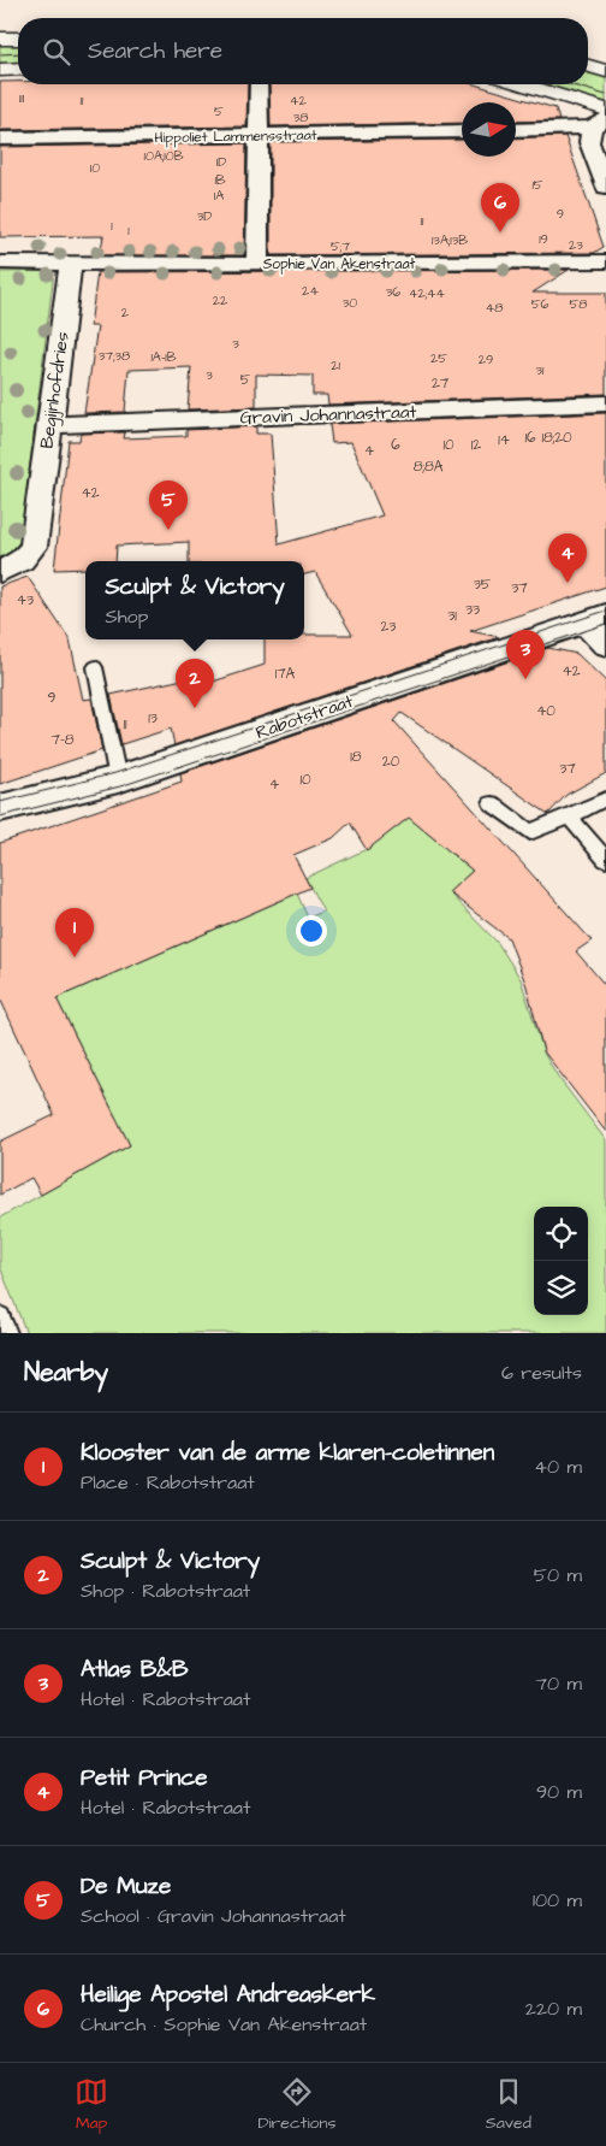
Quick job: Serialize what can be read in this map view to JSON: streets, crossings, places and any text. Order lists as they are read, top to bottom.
{
  "streets": {
    "street": [
      "Hippoliet Lammensstraat",
      "Sophie Van Akenstraat",
      "Begijnhofdries",
      "Gravin Johannastraat",
      "Rabotstraat"
    ]
  },
  "crossings": [
    ["Sophie Van Akenstraat", "Begijnhofdries"],
    ["Begijnhofdries", "Gravin Johannastraat"]
  ],
  "house_numbers": [
    "111",
    "11",
    "42",
    "5",
    "38",
    "10A;10B",
    "1D",
    "10",
    "1B",
    "15",
    "1A",
    "9",
    "3D",
    "11",
    "1",
    "1",
    "19",
    "13A;13B",
    "23",
    "5;7",
    "24",
    "36",
    "42;44",
    "22",
    "30",
    "56",
    "58",
    "48",
    "2",
    "3",
    "37;38",
    "1A-1B",
    "25",
    "29",
    "21",
    "31",
    "3",
    "5",
    "27",
    "16",
    "18;20",
    "14",
    "6",
    "10",
    "12",
    "4",
    "8;8A",
    "42",
    "35",
    "37",
    "43",
    "33",
    "31",
    "23",
    "42",
    "17A",
    "9",
    "40",
    "13",
    "11",
    "7-8",
    "18",
    "20",
    "37",
    "10",
    "4"
  ],
  "north": "right",
  "page": {
    "search": "Search here",
    "pins": [
      "6",
      "5",
      "4",
      "3",
      "2",
      "1"
    ],
    "popup": ["Sculpt & Victory", "Shop"],
    "heading": ["Nearby", "6 results"],
    "list": [
      {
        "mark": "1",
        "name": "Klooster van de arme klaren-coletinnen",
        "note": "Place · Rabotstraat",
        "value": "40 m"
      },
      {
        "mark": "2",
        "name": "Sculpt & Victory",
        "note": "Shop · Rabotstraat",
        "value": "50 m"
      },
      {
        "mark": "3",
        "name": "Atlas B&B",
        "note": "Hotel · Rabotstraat",
        "value": "70 m"
      },
      {
        "mark": "4",
        "name": "Petit Prince",
        "note": "Hotel · Rabotstraat",
        "value": "90 m"
      },
      {
        "mark": "5",
        "name": "De Muze",
        "note": "School · Gravin Johannastraat",
        "value": "100 m"
      },
      {
        "mark": "6",
        "name": "Heilige Apostel Andreaskerk",
        "note": "Church · Sophie Van Akenstraat",
        "value": "220 m"
      }
    ],
    "nav": ["Map", "Directions", "Saved"]
  }
}
